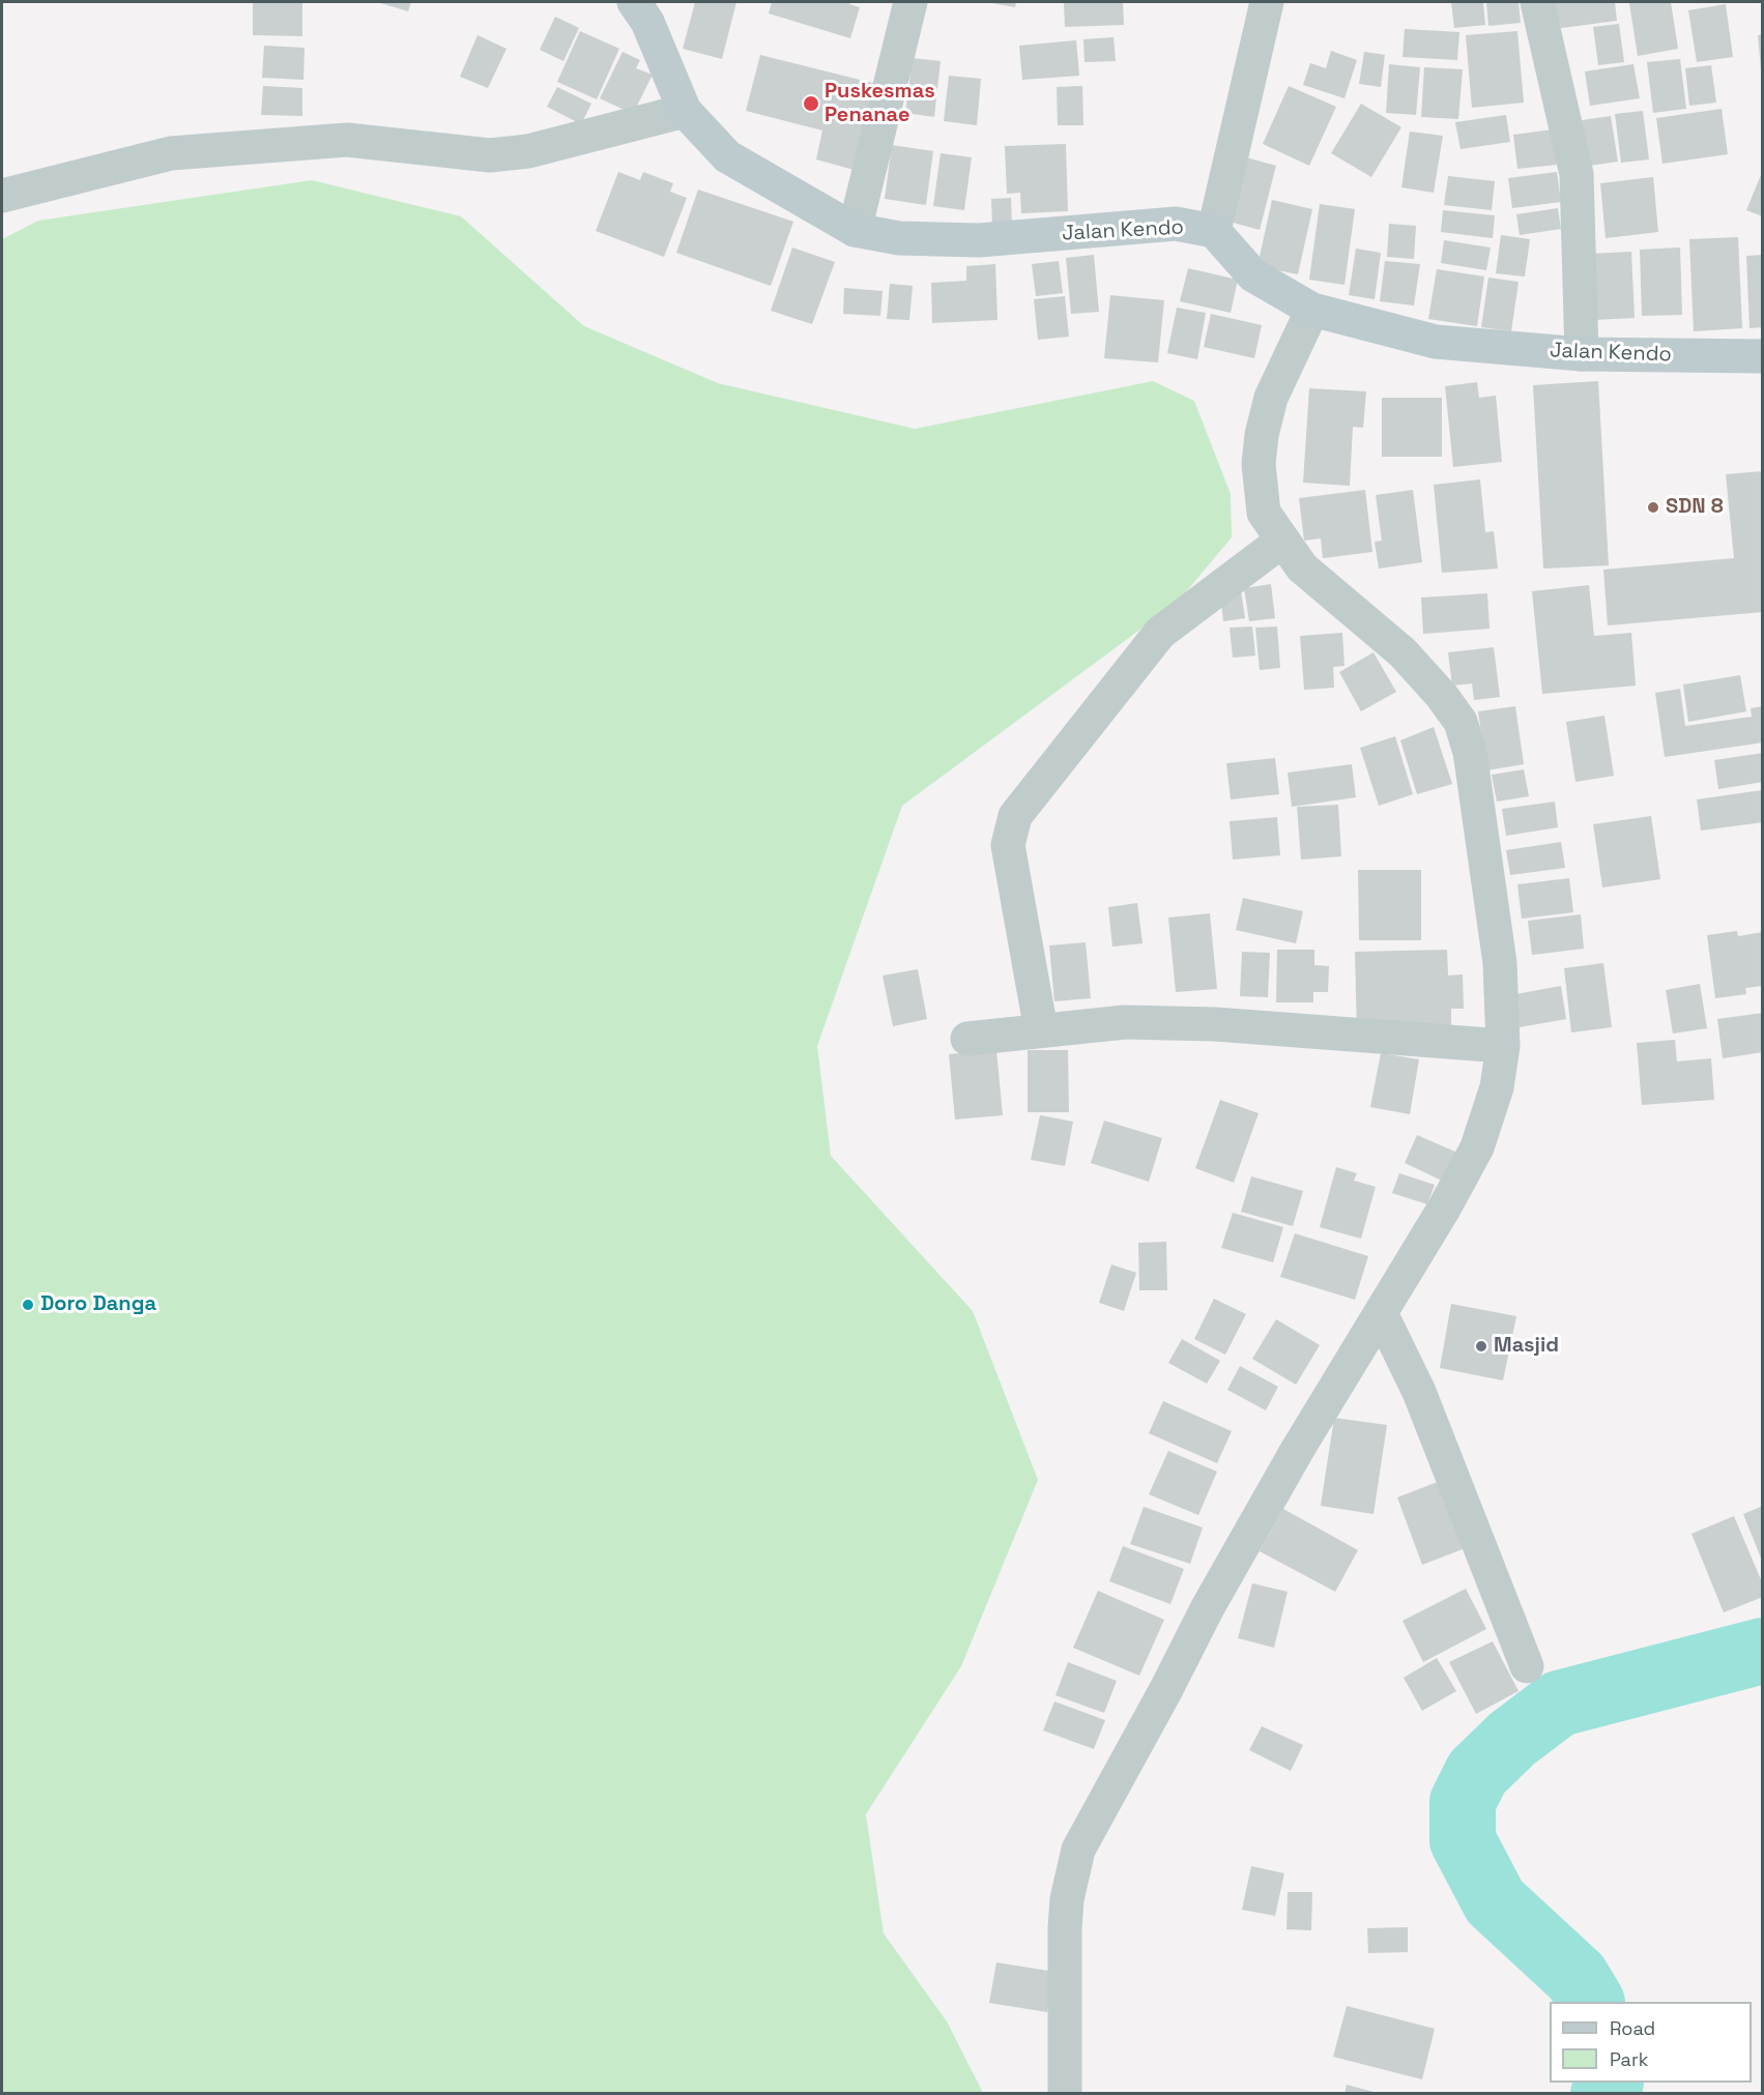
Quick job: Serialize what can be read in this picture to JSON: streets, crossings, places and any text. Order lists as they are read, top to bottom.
{
  "streets": {
    "street": ["Jalan Kendo"]
  },
  "places": [
    "Puskesmas Penanae",
    "SDN 8",
    "Doro Danga",
    "Masjid"
  ],
  "legend": ["Road", "Park"]
}
